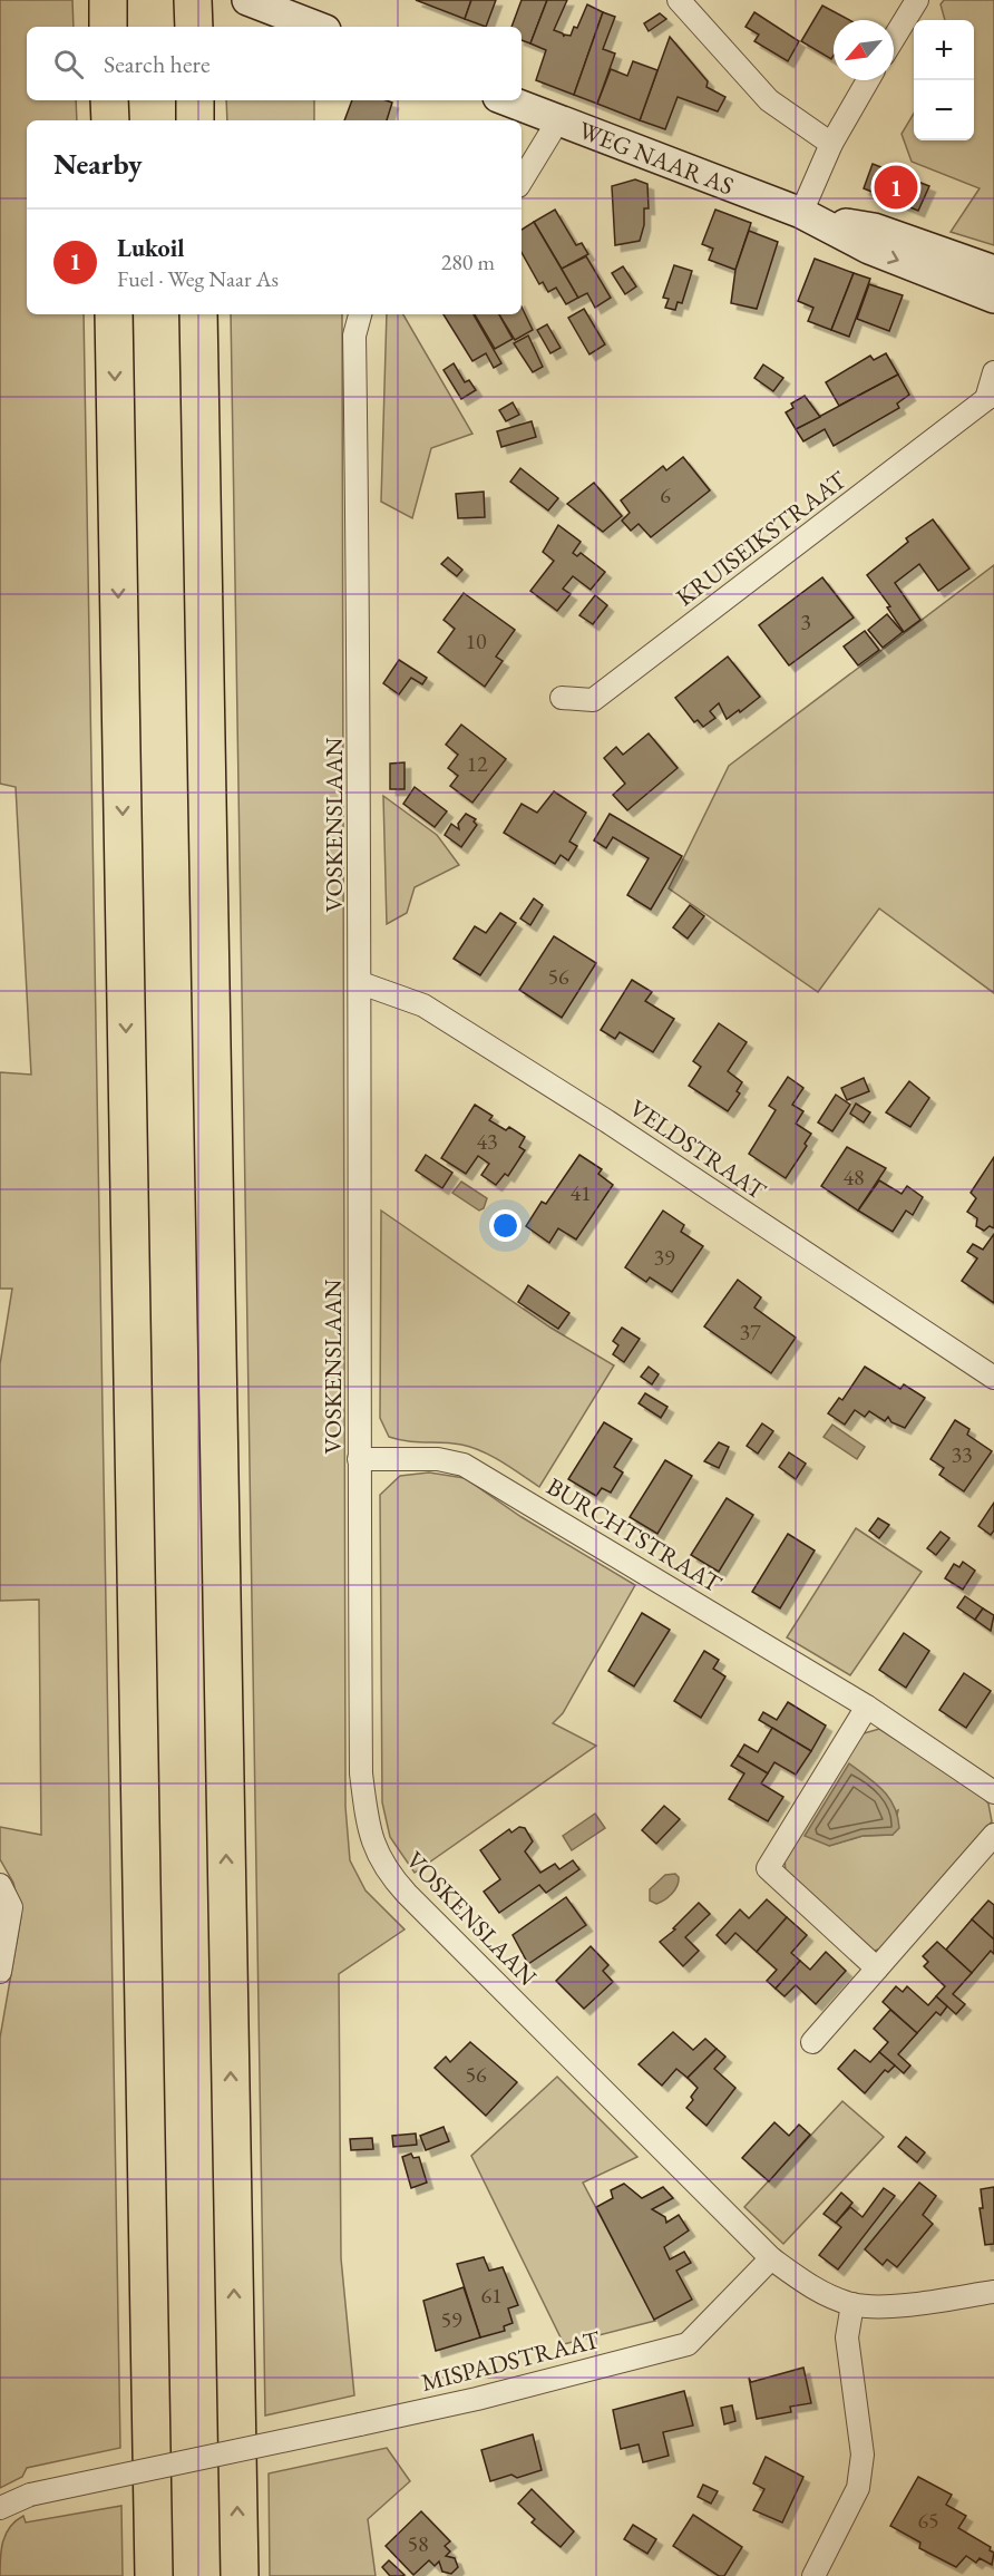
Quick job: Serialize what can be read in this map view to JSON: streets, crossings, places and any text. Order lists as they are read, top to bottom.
{
  "streets": {
    "main road": ["WEG NAAR AS"],
    "street": [
      "KRUISEIKSTRAAT",
      "VOSKENSLAAN",
      "VELDSTRAAT",
      "BURCHTSTRAAT",
      "MISPADSTRAAT"
    ]
  },
  "crossings": [
    ["VOSKENSLAAN", "VELDSTRAAT"],
    ["VOSKENSLAAN", "BURCHTSTRAAT"],
    ["VOSKENSLAAN", "MISPADSTRAAT"]
  ],
  "house_numbers": [
    "6",
    "3",
    "10",
    "12",
    "56",
    "43",
    "48",
    "41",
    "39",
    "37",
    "33",
    "56",
    "61",
    "59",
    "65",
    "58"
  ],
  "north": "bottom left",
  "page": {
    "map_buttons": ["+", "−"],
    "search": "Search here",
    "heading": "Nearby",
    "pins": "1",
    "list": [
      {
        "mark": "1",
        "name": "Lukoil",
        "note": "Fuel · Weg Naar As",
        "value": "280 m"
      }
    ]
  }
}
